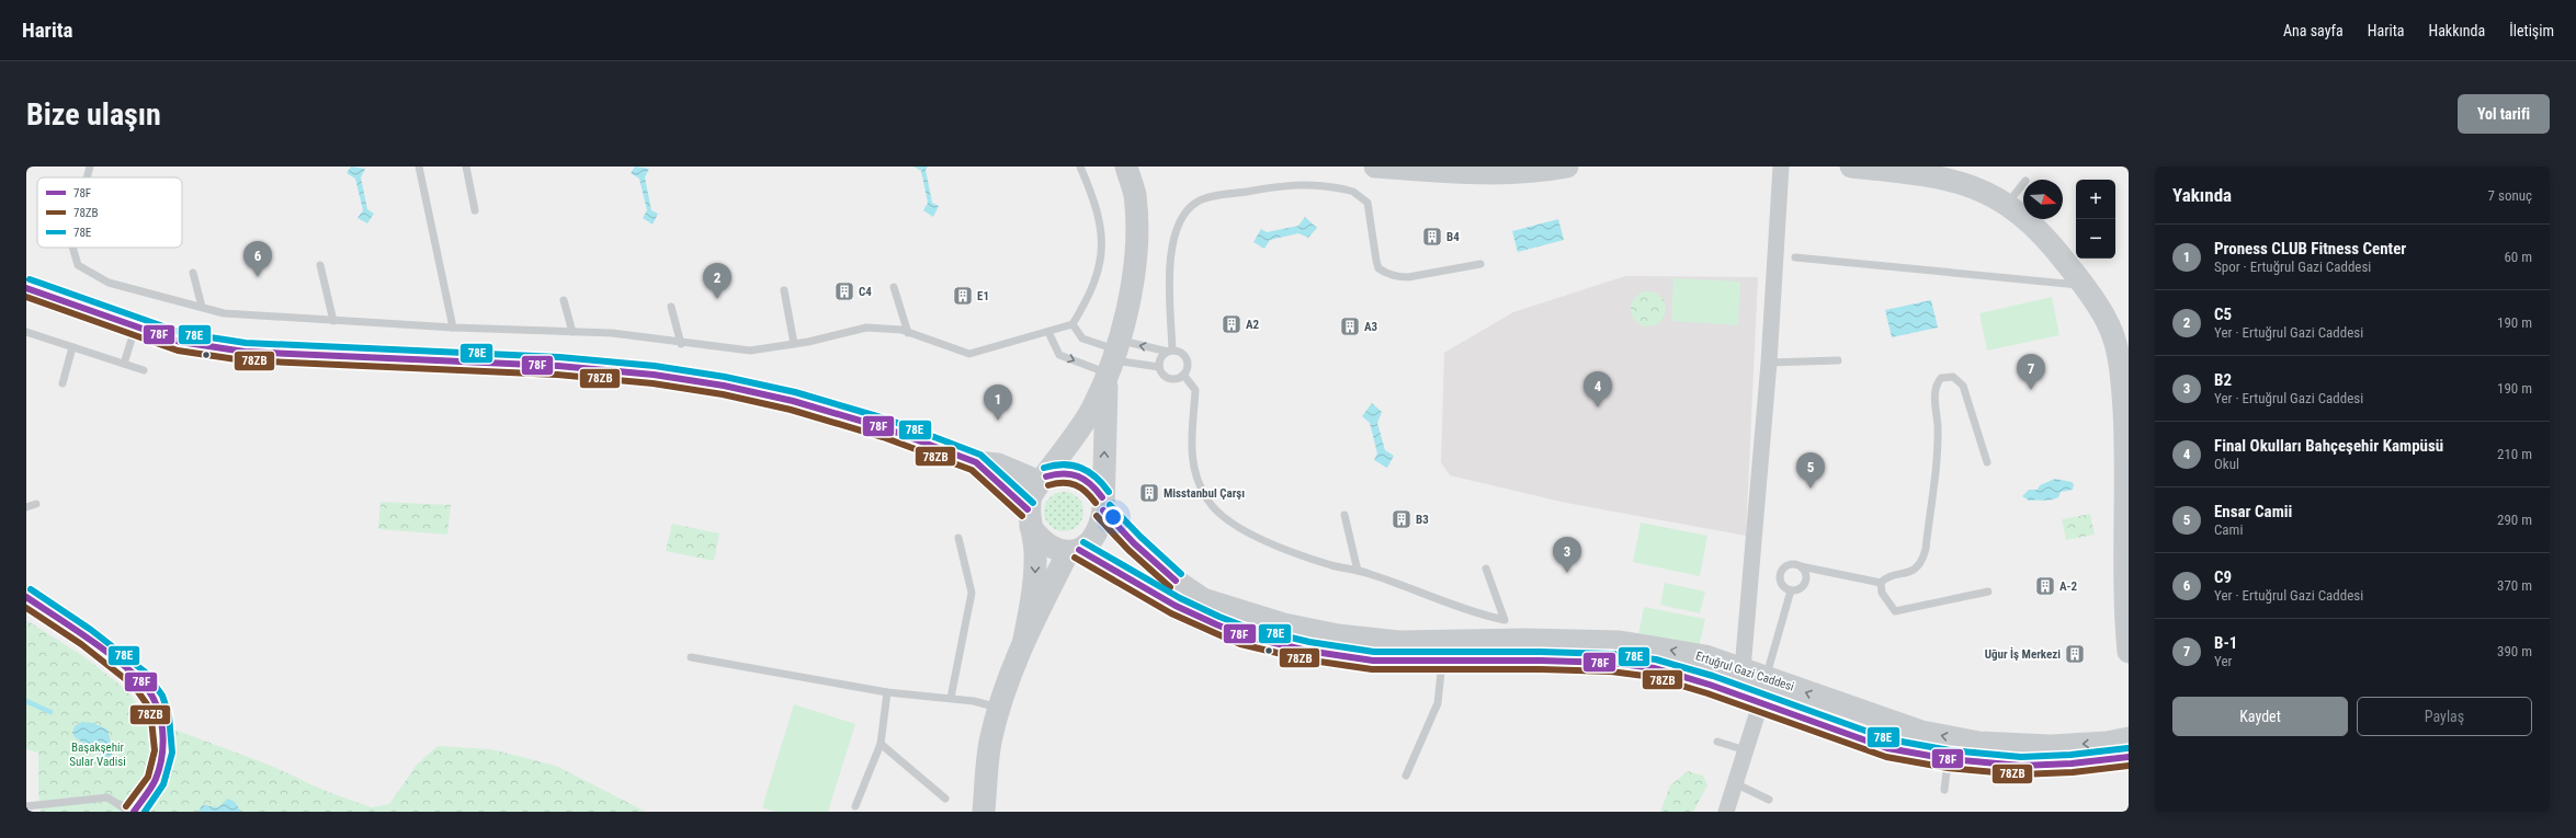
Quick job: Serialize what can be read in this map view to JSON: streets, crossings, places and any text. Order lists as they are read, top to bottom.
{
  "streets": {
    "street": ["Ertuğrul Gazi Caddesi"]
  },
  "parks": ["Başakşehir Sular Vadisi"],
  "places": {
    "building": [
      "B4",
      "C4",
      "E1",
      "A2",
      "A3",
      "Misstanbul Çarşı",
      "B3",
      "A-2",
      "Uğur İş Merkezi"
    ]
  },
  "lines": ["transit line 78E", "transit line 78F", "transit line 78ZB"],
  "legend": ["78F", "78ZB", "78E"],
  "north": "right",
  "page": {
    "header": "Harita",
    "nav": [
      "Ana sayfa",
      "Harita",
      "Hakkında",
      "İletişim"
    ],
    "buttons": [
      "Yol tarifi",
      ["Kaydet", "Paylaş"]
    ],
    "title": "Bize ulaşın",
    "heading": ["Yakında", "7 sonuç"],
    "map_buttons": ["+", "−"],
    "list": [
      {
        "mark": "1",
        "name": "Proness CLUB Fitness Center",
        "note": "Spor · Ertuğrul Gazi Caddesi",
        "value": "60 m"
      },
      {
        "mark": "2",
        "name": "C5",
        "note": "Yer · Ertuğrul Gazi Caddesi",
        "value": "190 m"
      },
      {
        "mark": "3",
        "name": "B2",
        "note": "Yer · Ertuğrul Gazi Caddesi",
        "value": "190 m"
      },
      {
        "mark": "4",
        "name": "Final Okulları Bahçeşehir Kampüsü",
        "note": "Okul",
        "value": "210 m"
      },
      {
        "mark": "5",
        "name": "Ensar Camii",
        "note": "Cami",
        "value": "290 m"
      },
      {
        "mark": "6",
        "name": "C9",
        "note": "Yer · Ertuğrul Gazi Caddesi",
        "value": "370 m"
      },
      {
        "mark": "7",
        "name": "B-1",
        "note": "Yer",
        "value": "390 m"
      }
    ],
    "pins": [
      "6",
      "2",
      "7",
      "4",
      "1",
      "5",
      "3"
    ]
  }
}
